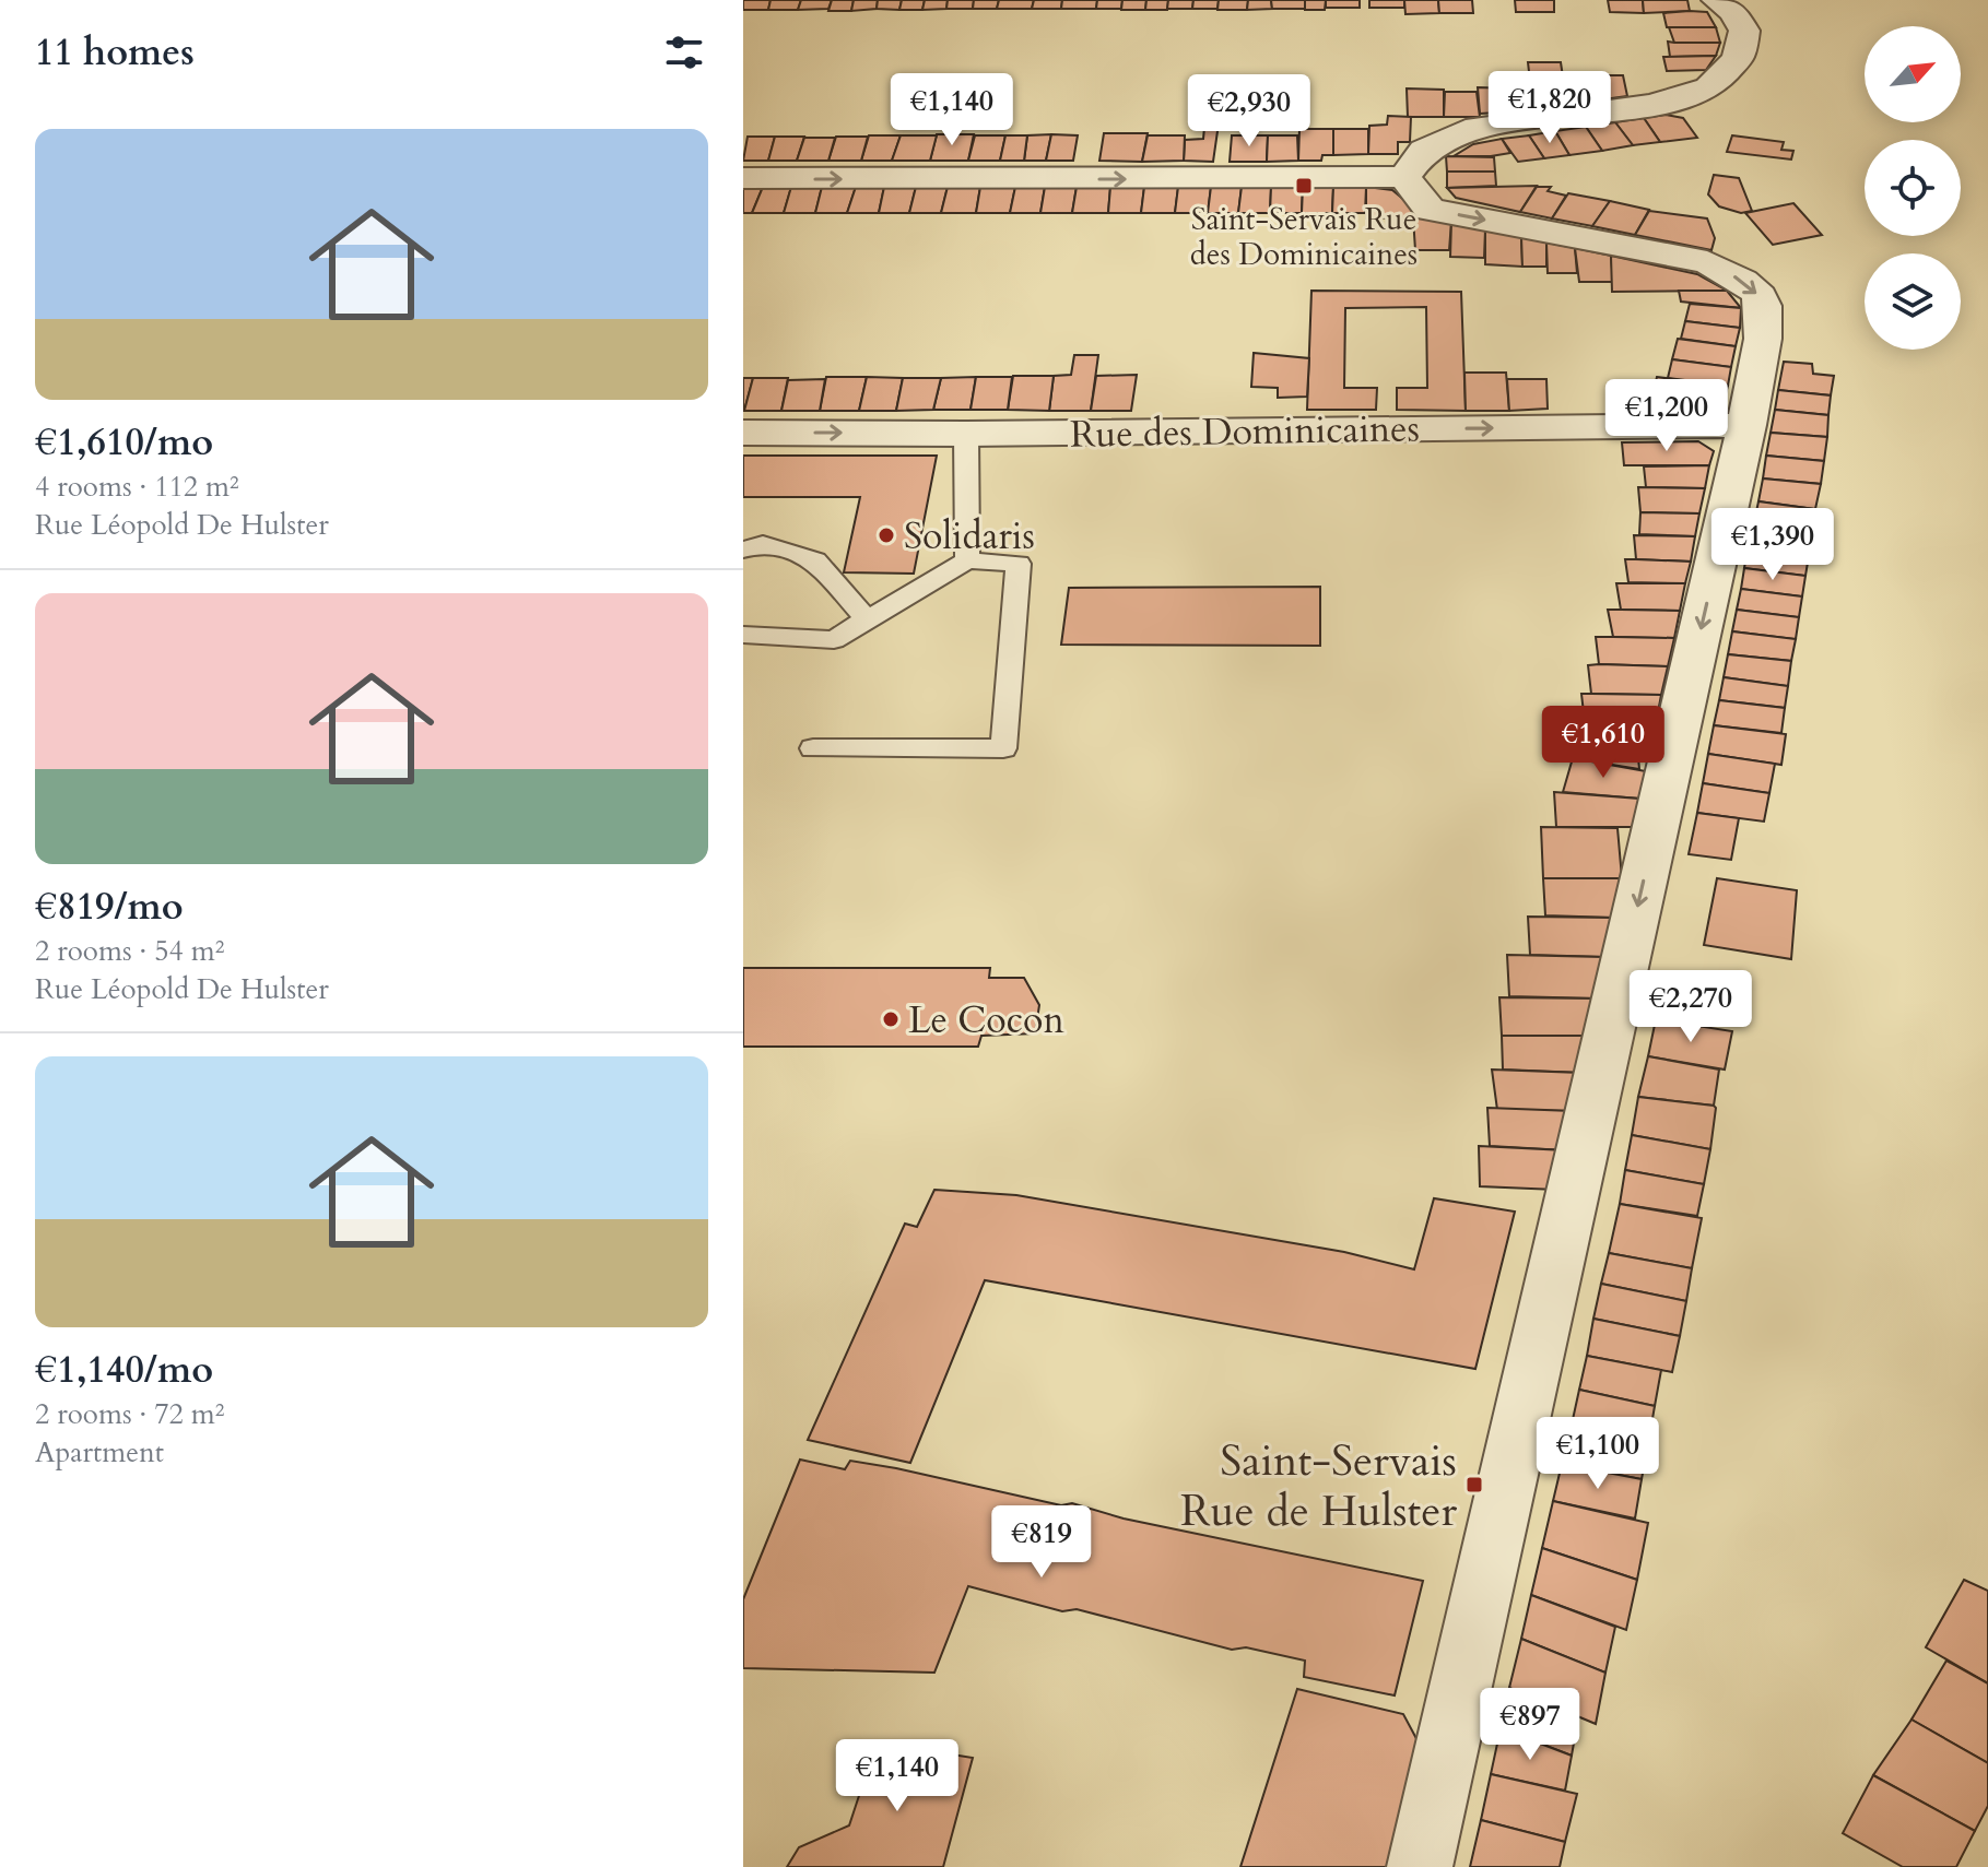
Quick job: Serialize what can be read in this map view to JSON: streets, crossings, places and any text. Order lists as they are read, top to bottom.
{
  "streets": {
    "street": ["Rue des Dominicaines"]
  },
  "places": {
    "transit": ["Saint-Servais Rue des Dominicaines", "Saint-Servais Rue de Hulster"],
    "other": ["Solidaris", "Le Cocon"]
  },
  "north": "top right",
  "page": {
    "heading": "11 homes",
    "price": [
      "€1,820",
      "€1,140",
      "€2,930",
      "€1,200",
      "€1,390",
      "€1,610",
      "€2,270",
      "€1,100",
      "€819",
      "€897",
      "€1,140"
    ],
    "list": [
      {
        "name": "€1,610/mo",
        "note": "4 rooms · 112 m² · Rue Léopold De Hulster"
      },
      {
        "name": "€819/mo",
        "note": "2 rooms · 54 m² · Rue Léopold De Hulster"
      },
      {
        "name": "€1,140/mo",
        "note": "2 rooms · 72 m² · Apartment"
      }
    ]
  }
}
